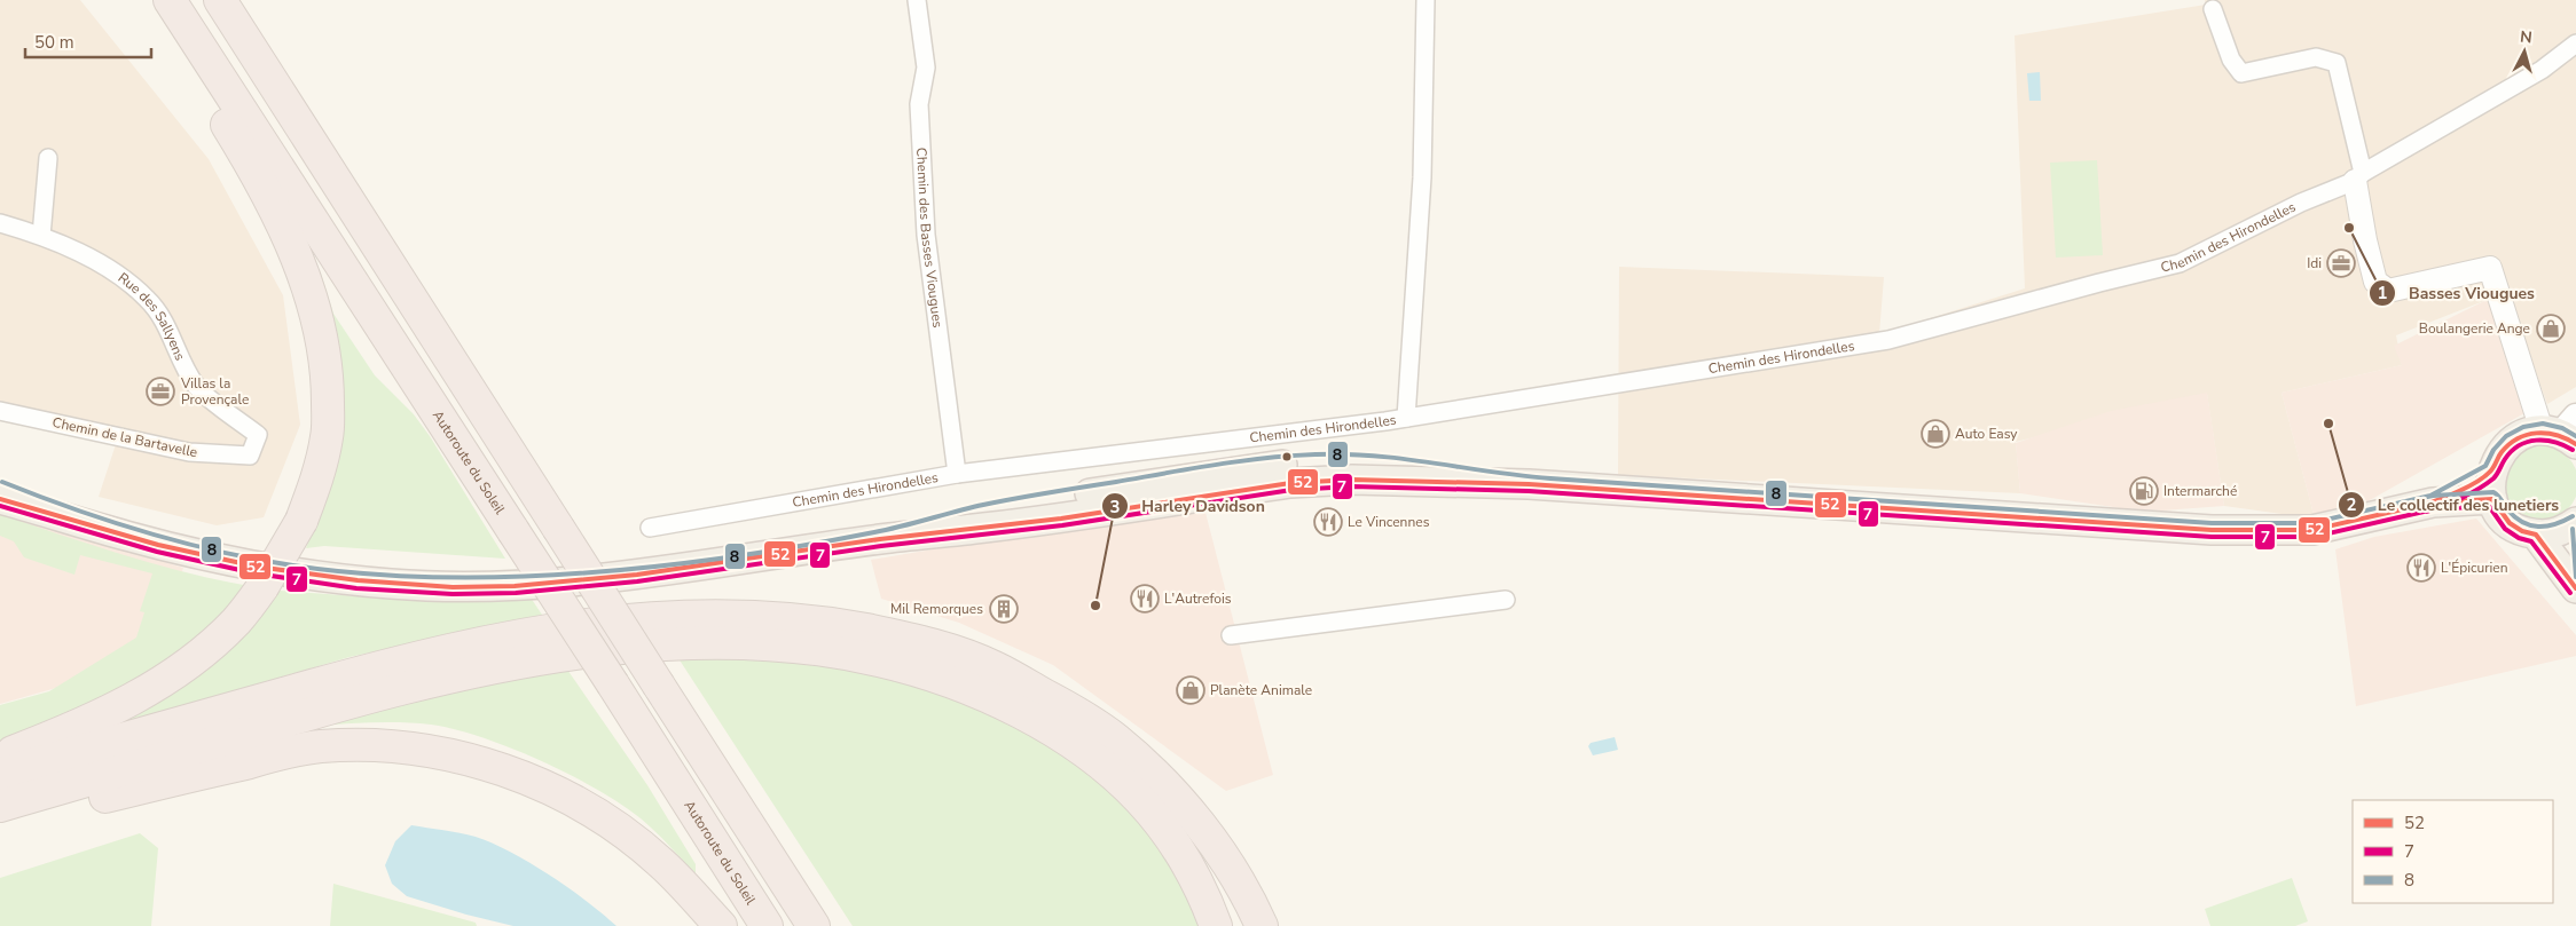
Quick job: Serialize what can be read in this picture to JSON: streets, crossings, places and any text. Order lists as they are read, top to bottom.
{
  "streets": {
    "highway": ["Autoroute du Soleil"],
    "street": [
      "Chemin des Hirondelles",
      "Chemin des Basses Viougues",
      "Rue des Sallyens",
      "Chemin de la Bartavelle"
    ]
  },
  "crossings": [
    ["Chemin des Hirondelles", "Chemin des Basses Viougues"],
    ["Rue des Sallyens", "Chemin de la Bartavelle"]
  ],
  "places": {
    "other": ["Basses Viougues", "Le collectif des lunetiers", "Harley Davidson"],
    "office": ["Idi", "Villas la Provençale"],
    "shop": ["Boulangerie Ange", "Auto Easy", "Planète Animale"],
    "fuel station": ["Intermarché"],
    "restaurant": ["Le Vincennes", "L'Épicurien", "L'Autrefois"],
    "building": ["Mil Remorques"]
  },
  "lines": ["transit line 8", "transit line 52", "transit line 7"],
  "legend": ["52", "7", "8"],
  "scale_bar": "50 m",
  "north": "top"
}
